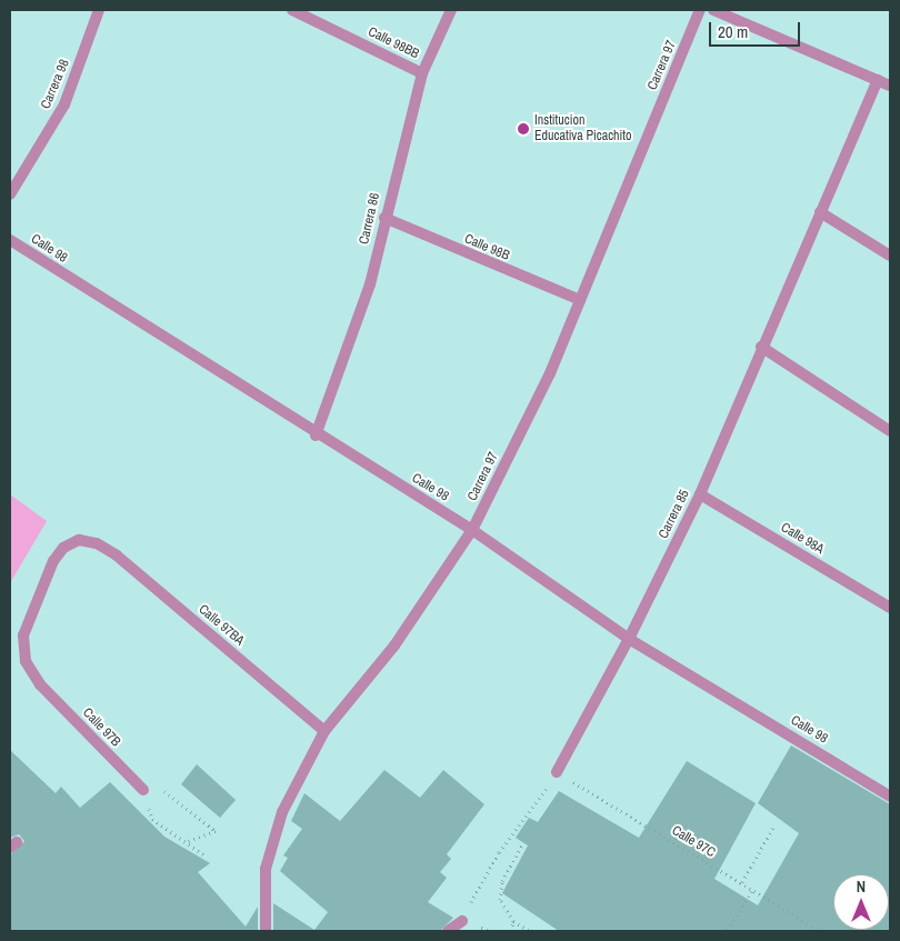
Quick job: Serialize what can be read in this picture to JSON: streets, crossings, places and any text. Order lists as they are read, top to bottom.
{
  "streets": {
    "street": [
      "Calle 98BB",
      "Carrera 97",
      "Carrera 98",
      "Carrera 86",
      "Calle 98B",
      "Calle 98",
      "Carrera 85",
      "Calle 98A",
      "Calle 97BA",
      "Calle 97B"
    ],
    "path": ["Calle 97C"]
  },
  "crossings": [
    ["Calle 98BB", "Carrera 86"],
    ["Carrera 97", "Calle 98B"],
    ["Carrera 97", "Calle 98"],
    ["Carrera 97", "Calle 97BA"],
    ["Carrera 86", "Calle 98B"],
    ["Carrera 86", "Calle 98"],
    ["Calle 98", "Carrera 85"],
    ["Carrera 85", "Calle 98A"],
    ["Carrera 85", "Calle 97C"],
    ["Calle 97BA", "Calle 97B"]
  ],
  "places": ["Institucion Educativa Picachito"],
  "scale_bar": "20 m",
  "north": "top"
}
